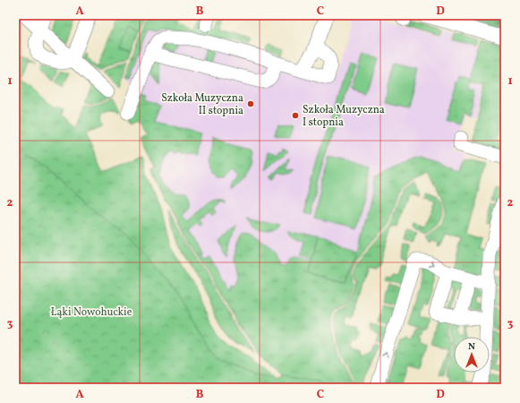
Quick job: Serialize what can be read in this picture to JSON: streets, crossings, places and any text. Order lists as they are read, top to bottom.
{
  "parks": ["Łąki Nowohuckie"],
  "places": ["Szkoła Muzyczna II stopnia", "Szkoła Muzyczna I stopnia"],
  "north": "top",
  "grid": {
    "columns": [
      "A",
      "B",
      "C",
      "D"
    ],
    "rows": ["1", "2", "3"]
  }
}
